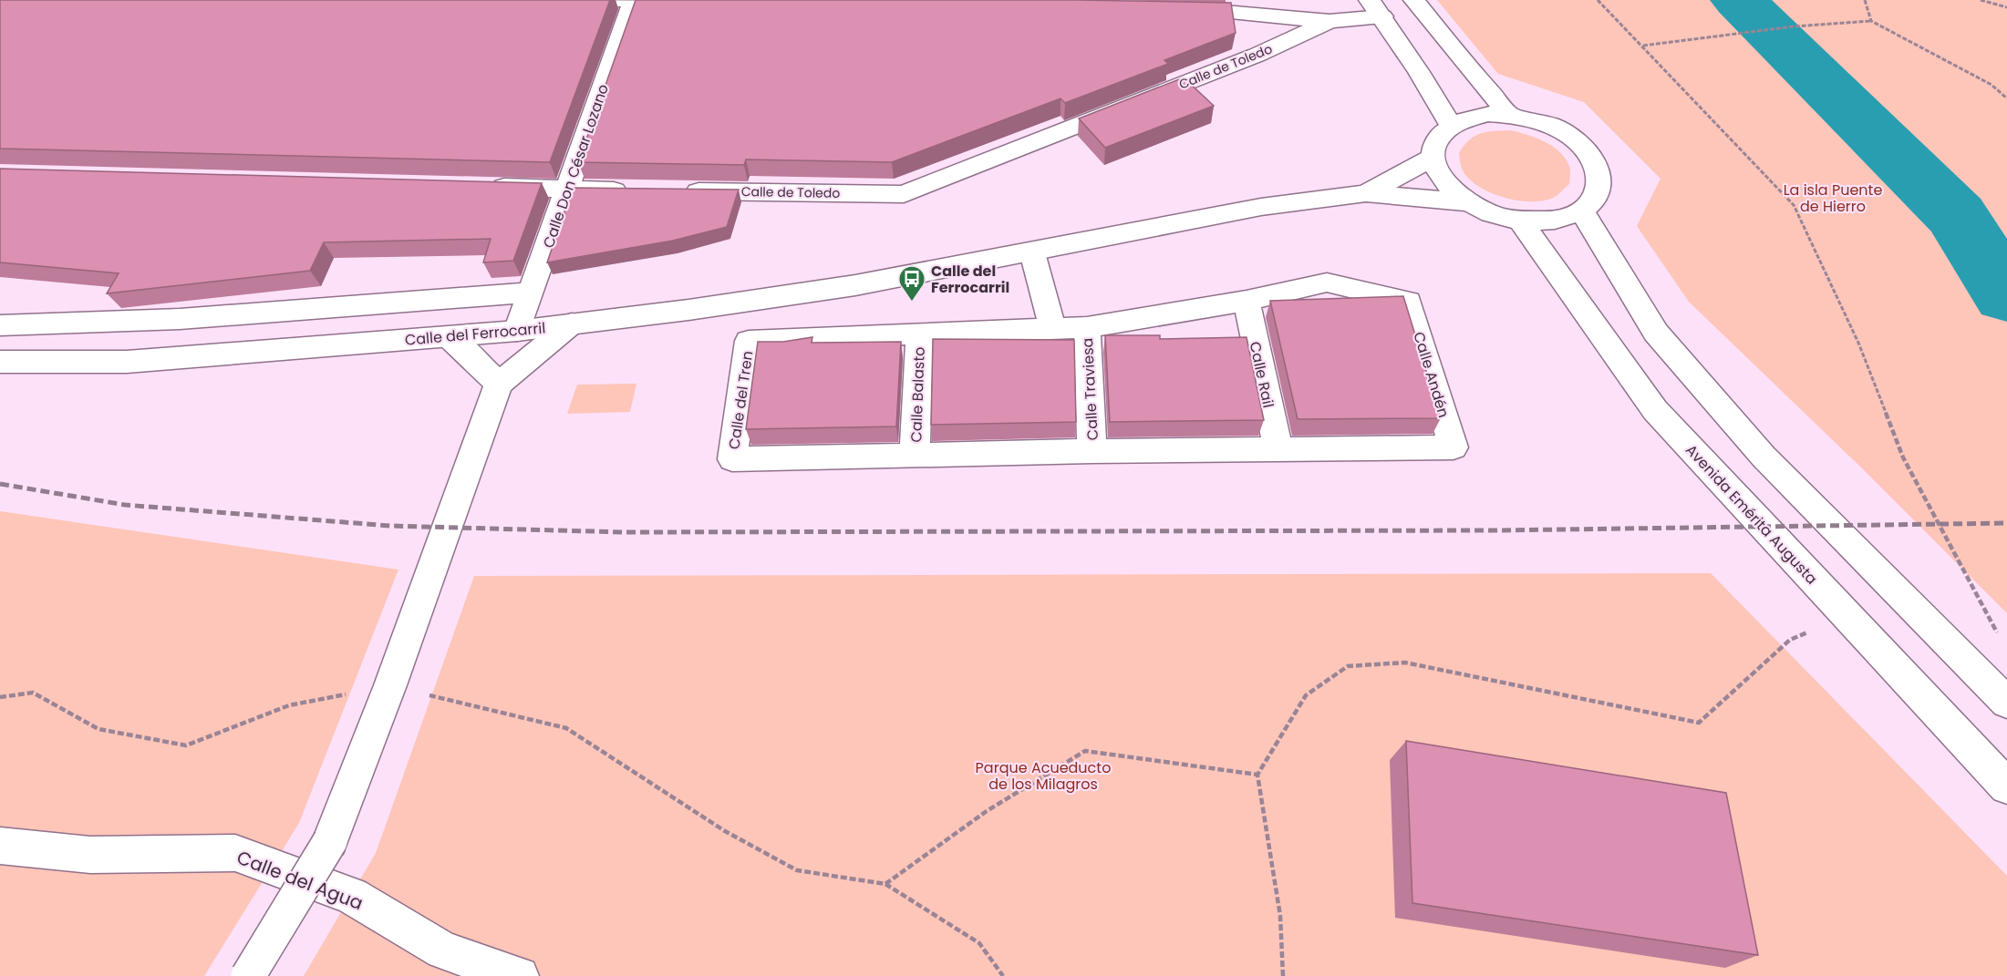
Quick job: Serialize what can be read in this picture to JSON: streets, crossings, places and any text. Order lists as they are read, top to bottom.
{
  "streets": {
    "street": [
      "Calle de Toledo",
      "Calle Don César Lozano",
      "Calle del Ferrocarril",
      "Calle Rail",
      "Calle Andén",
      "Calle Traviesa",
      "Calle Balasto",
      "Calle del Tren",
      "Avenida Emérita Augusta",
      "Calle del Agua"
    ]
  },
  "crossings": [
    ["Calle Don César Lozano", "Calle del Ferrocarril"],
    ["Calle del Ferrocarril", "Avenida Emérita Augusta"],
    ["Calle Rail", "Calle Andén"],
    ["Calle Balasto", "Calle del Tren"]
  ],
  "parks": ["La isla Puente de Hierro", "Parque Acueducto de los Milagros"],
  "places": {
    "bus stop": ["Calle del Ferrocarril"]
  }
}
